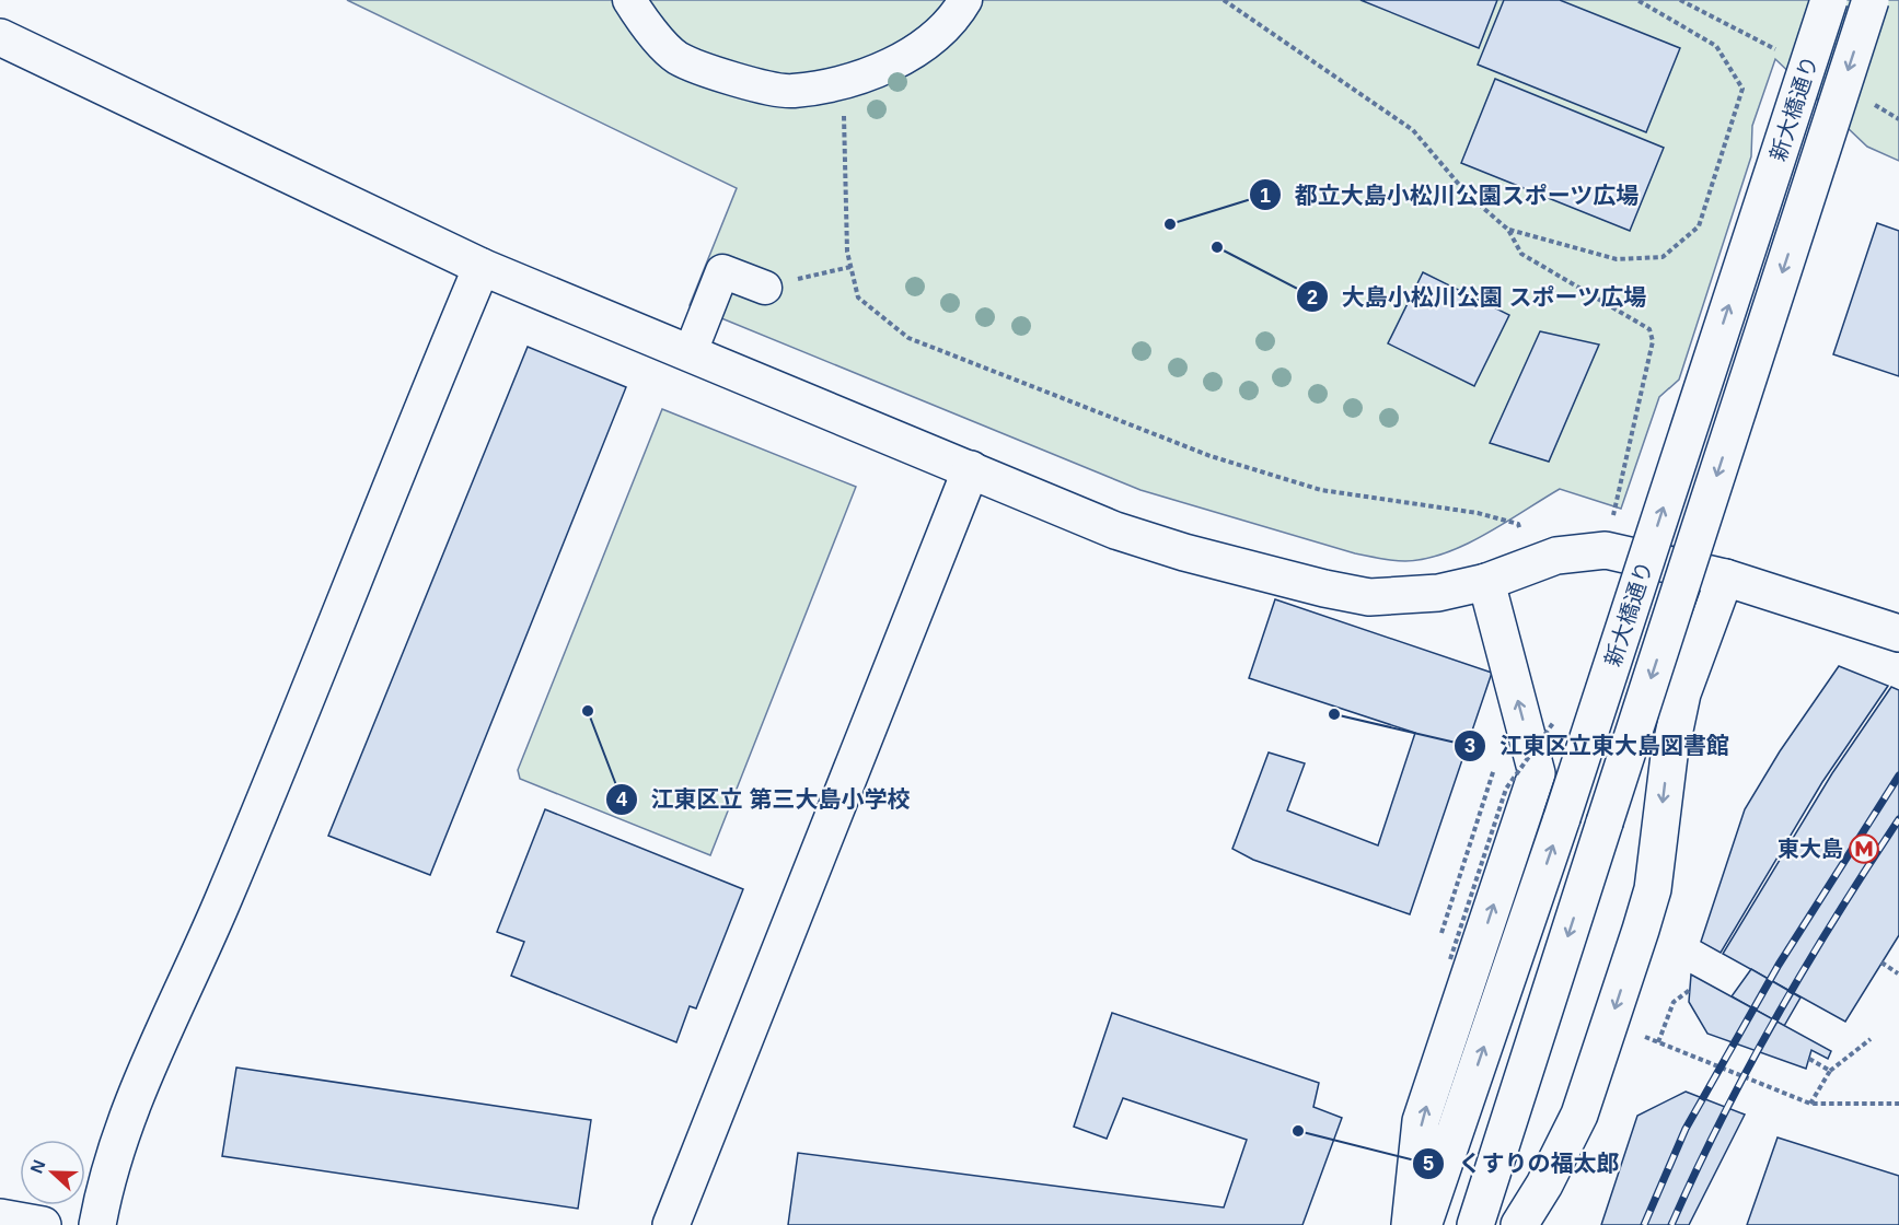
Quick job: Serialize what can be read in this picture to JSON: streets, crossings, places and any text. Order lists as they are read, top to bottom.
{
  "streets": {
    "main road": ["新大橋通り"]
  },
  "places": {
    "other": [
      "都立大島小松川公園スポーツ広場",
      "大島小松川公園 スポーツ広場",
      "江東区立 第三大島小学校",
      "江東区立東大島図書館",
      "くすりの福太郎"
    ],
    "metro station": ["東大島"]
  },
  "north": "left"
}
